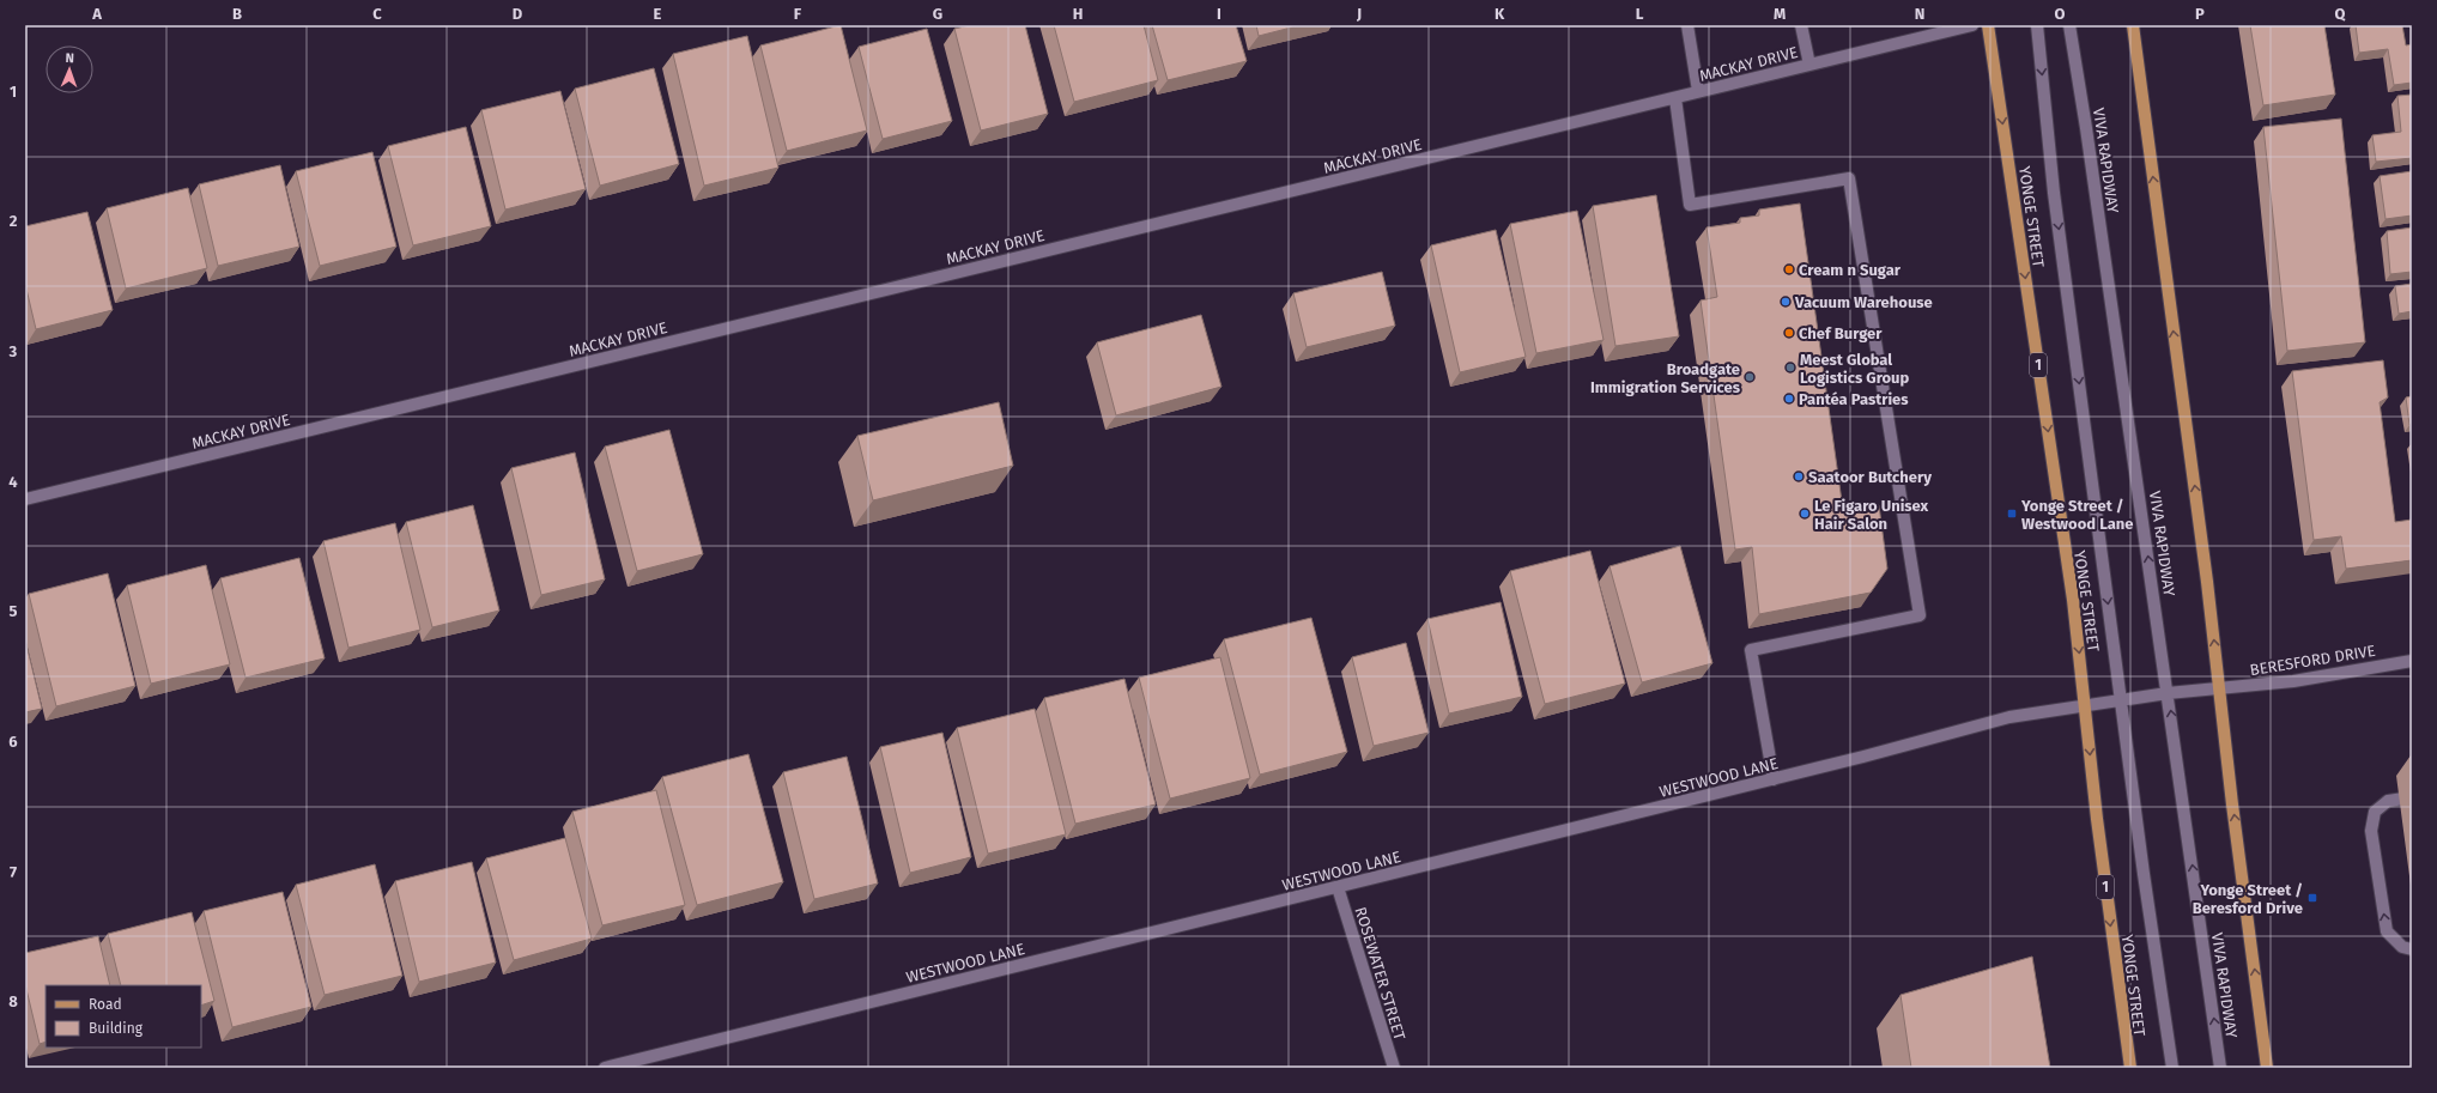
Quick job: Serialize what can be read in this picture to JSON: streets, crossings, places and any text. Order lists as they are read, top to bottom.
{
  "streets": {
    "main road": ["YONGE STREET", "1"],
    "street": [
      "MACKAY DRIVE",
      "VIVA RAPIDWAY",
      "BERESFORD DRIVE",
      "WESTWOOD LANE",
      "ROSEWATER STREET"
    ]
  },
  "crossings": [
    ["VIVA RAPIDWAY", "BERESFORD DRIVE"],
    ["VIVA RAPIDWAY", "WESTWOOD LANE"],
    ["YONGE STREET", "WESTWOOD LANE"],
    ["BERESFORD DRIVE", "WESTWOOD LANE"],
    ["WESTWOOD LANE", "ROSEWATER STREET"]
  ],
  "one_way": ["YONGE STREET"],
  "places": {
    "other": [
      "Cream n Sugar",
      "Vacuum Warehouse",
      "Chef Burger",
      "Meest Global Logistics Group",
      "Broadgate Immigration Services",
      "Pantéa Pastries",
      "Saatoor Butchery",
      "Le Figaro Unisex Hair Salon"
    ],
    "transit": ["Yonge Street / Westwood Lane", "Yonge Street / Beresford Drive"]
  },
  "legend": ["Road", "Building"],
  "north": "top",
  "grid": {
    "columns": [
      "A",
      "B",
      "C",
      "D",
      "E",
      "F",
      "G",
      "H",
      "I",
      "J",
      "K",
      "L",
      "M",
      "N",
      "O",
      "P",
      "Q"
    ],
    "rows": [
      "1",
      "2",
      "3",
      "4",
      "5",
      "6",
      "7",
      "8"
    ]
  }
}
